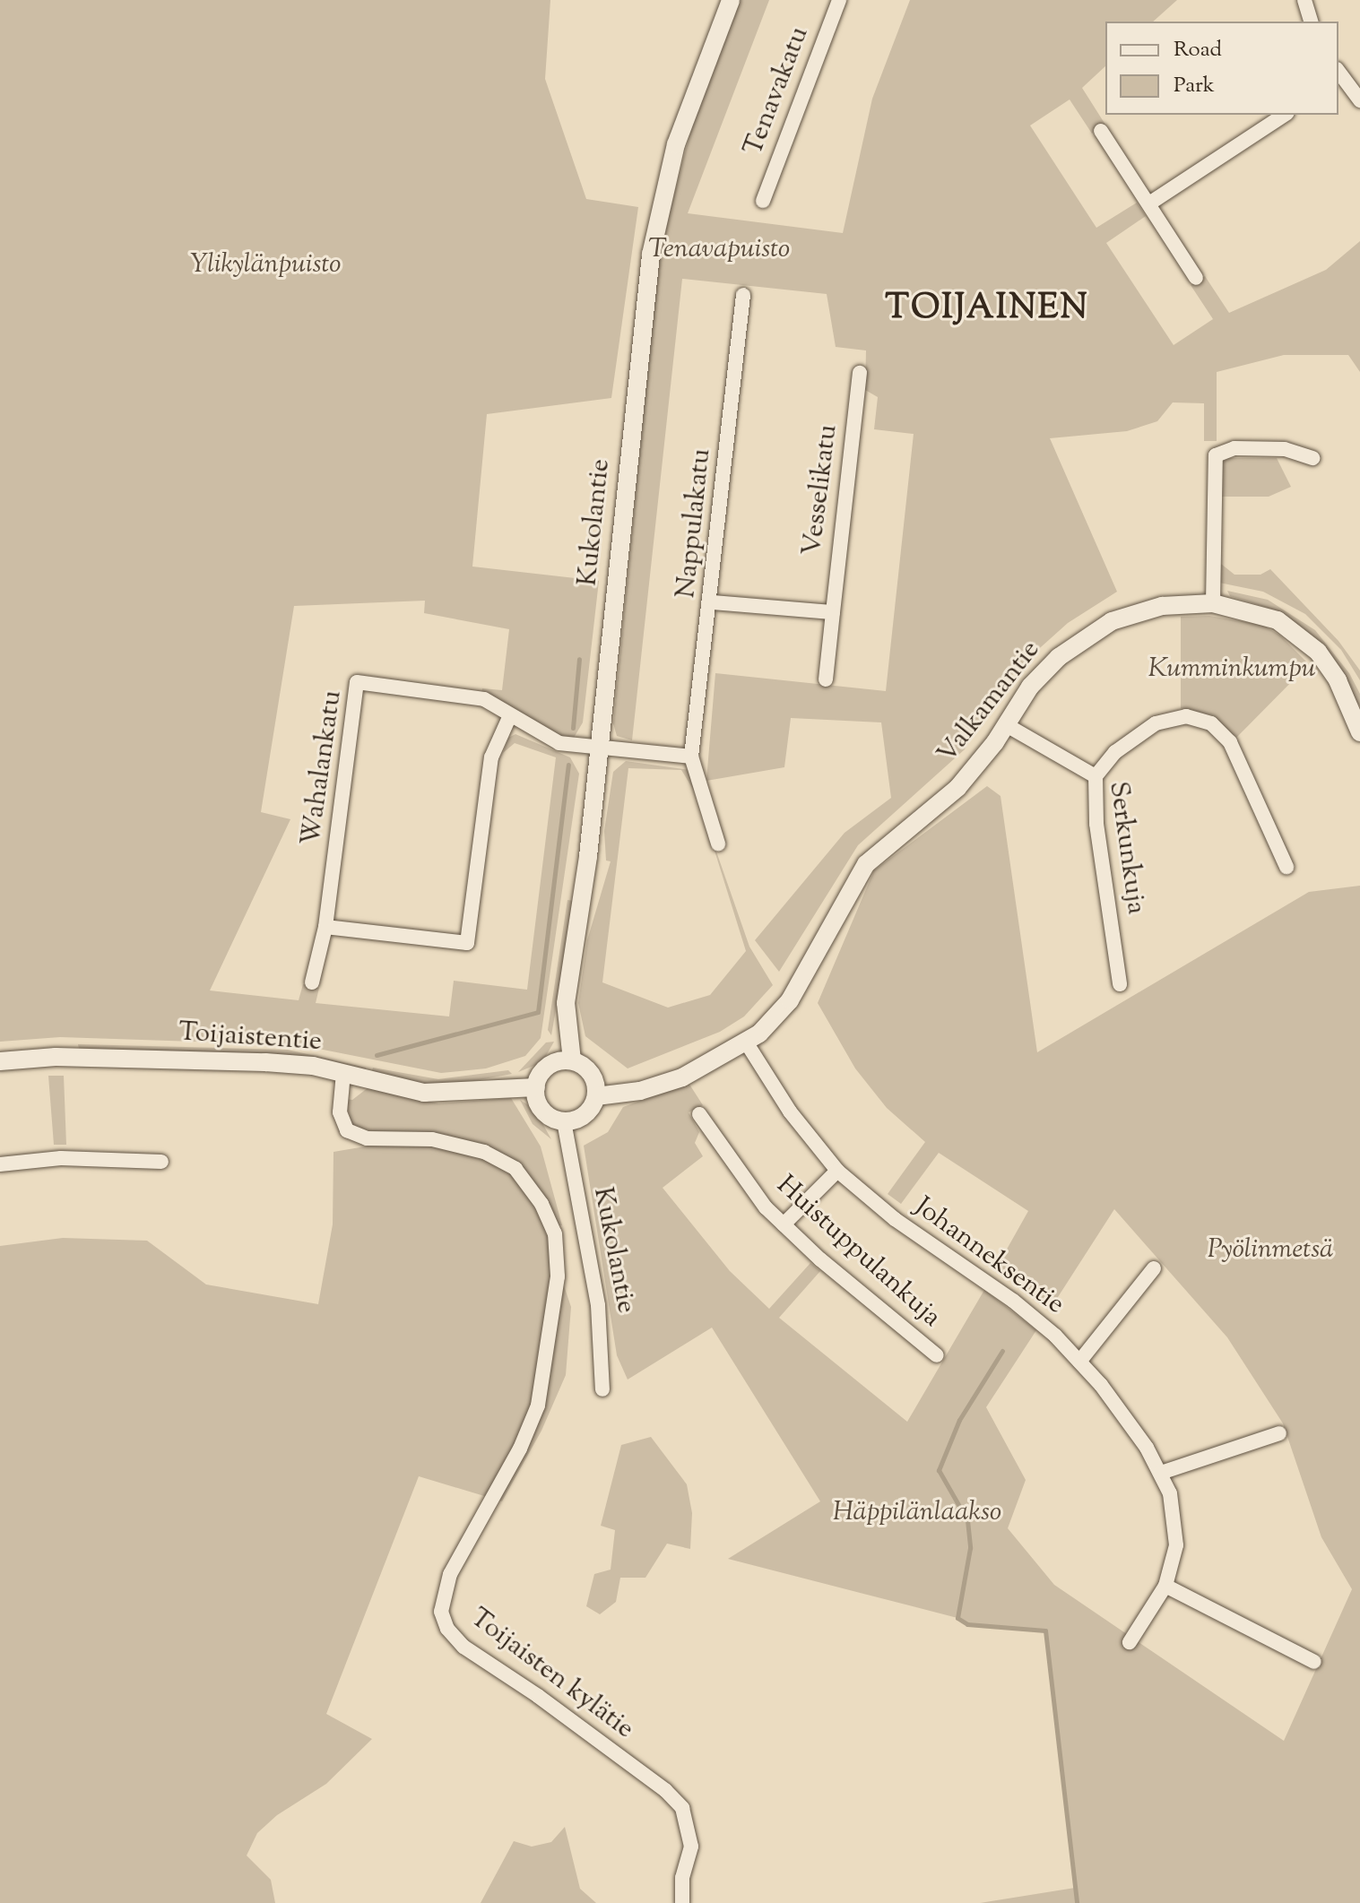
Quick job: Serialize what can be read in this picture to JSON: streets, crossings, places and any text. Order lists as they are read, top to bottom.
{
  "streets": {
    "street": [
      "Tenavakatu",
      "Vesselikatu",
      "Kukolantie",
      "Nappulakatu",
      "Valkamantie",
      "Wahalankatu",
      "Serkunkuja",
      "Toijaistentie",
      "Huistuppulankuja",
      "Johanneksentie",
      "Toijaisten kylätie"
    ]
  },
  "crossings": [
    ["Kukolantie", "Valkamantie"],
    ["Kukolantie", "Wahalankatu"],
    ["Kukolantie", "Toijaistentie"],
    ["Valkamantie", "Serkunkuja"],
    ["Valkamantie", "Toijaistentie"],
    ["Valkamantie", "Johanneksentie"],
    ["Toijaistentie", "Toijaisten kylätie"]
  ],
  "districts": ["TOIJAINEN"],
  "parks": [
    "Tenavapuisto",
    "Ylikylänpuisto",
    "Kumminkumpu",
    "Pyölinmetsä",
    "Häppilänlaakso"
  ],
  "legend": ["Road", "Park"]
}
